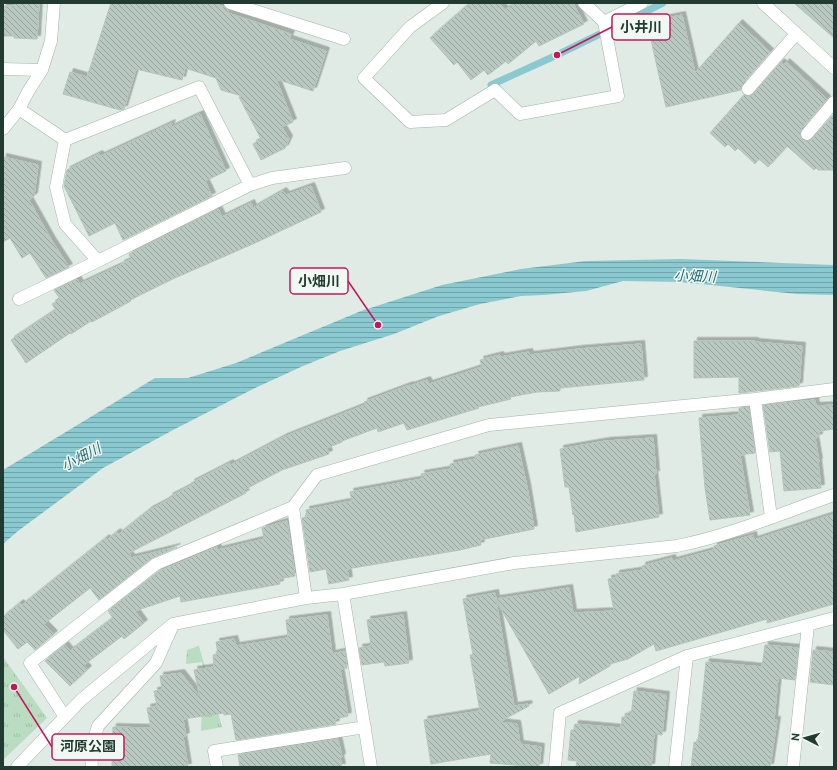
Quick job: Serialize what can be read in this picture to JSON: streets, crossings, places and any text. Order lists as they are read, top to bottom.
{
  "water": ["小畑川"],
  "places": ["小井川", "小畑川", "河原公園"],
  "north": "left"
}
